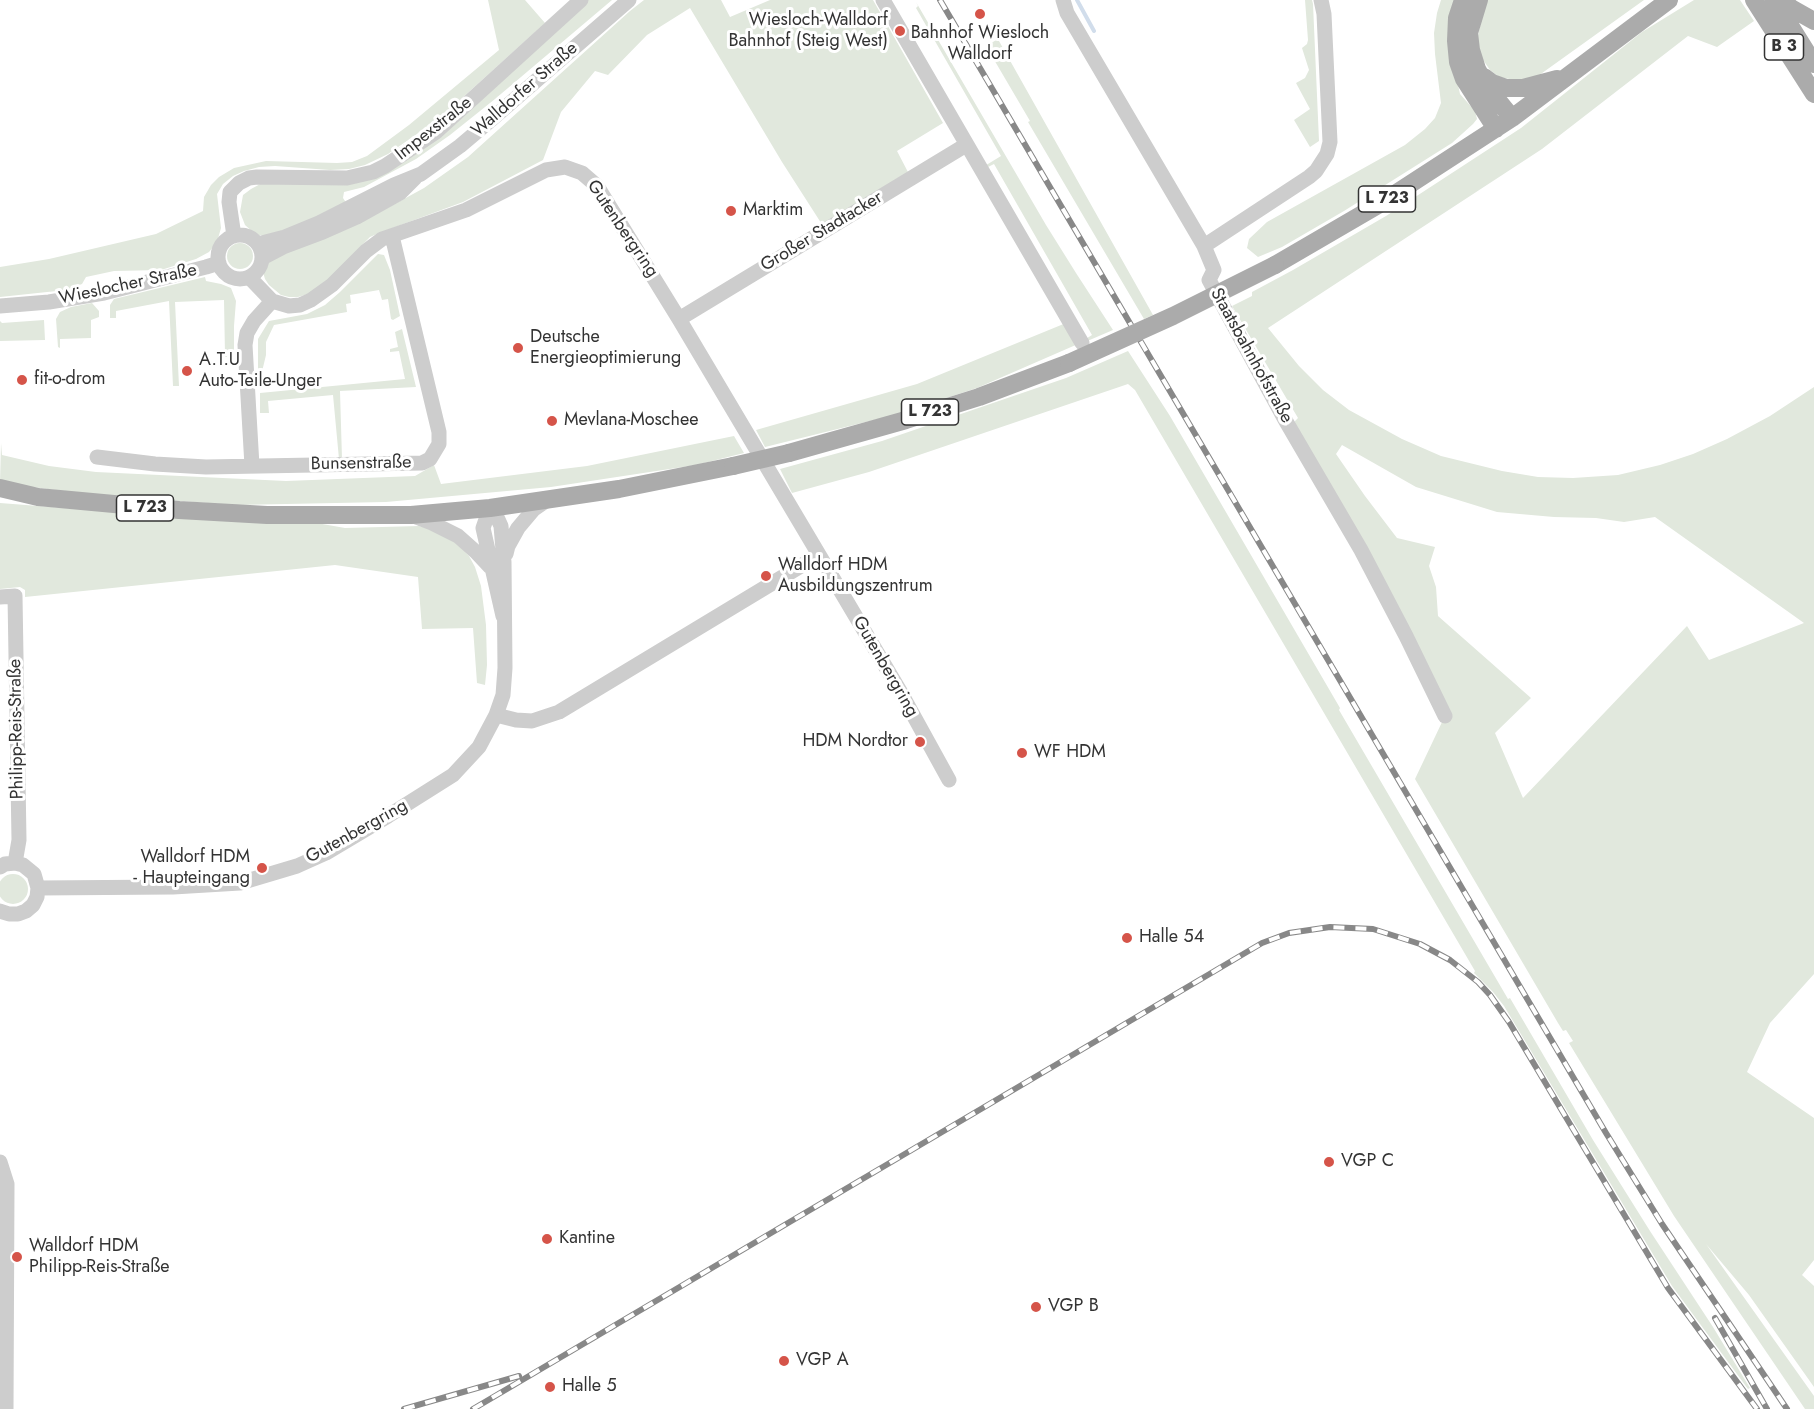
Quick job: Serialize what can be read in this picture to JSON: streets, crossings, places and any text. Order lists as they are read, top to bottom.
{
  "streets": {
    "main road": ["B 3", "L 723"],
    "street": [
      "Walldorfer Straße",
      "Impexstraße",
      "Gutenbergring",
      "Großer Stadtacker",
      "Wieslocher Straße",
      "Staatsbahnhofstraße",
      "Bunsenstraße",
      "Philipp-Reis-Straße"
    ]
  },
  "crossings": [
    ["Walldorfer Straße", "Impexstraße"],
    ["Walldorfer Straße", "Wieslocher Straße"],
    ["Impexstraße", "Wieslocher Straße"],
    ["L 723", "Gutenbergring"],
    ["Gutenbergring", "Großer Stadtacker"],
    ["Gutenbergring", "Bunsenstraße"]
  ],
  "places": [
    "Bahnhof Wiesloch Walldorf",
    "Wiesloch-Walldorf Bahnhof (Steig West)",
    "Marktim",
    "Deutsche Energieoptimierung",
    "A.T.U Auto-Teile-Unger",
    "fit-o-drom",
    "Mevlana-Moschee",
    "Walldorf HDM Ausbildungszentrum",
    "HDM Nordtor",
    "WF HDM",
    "Walldorf HDM - Haupteingang",
    "Halle 54",
    "VGP C",
    "Kantine",
    "Walldorf HDM Philipp-Reis-Straße",
    "VGP B",
    "VGP A",
    "Halle 5"
  ]
}
